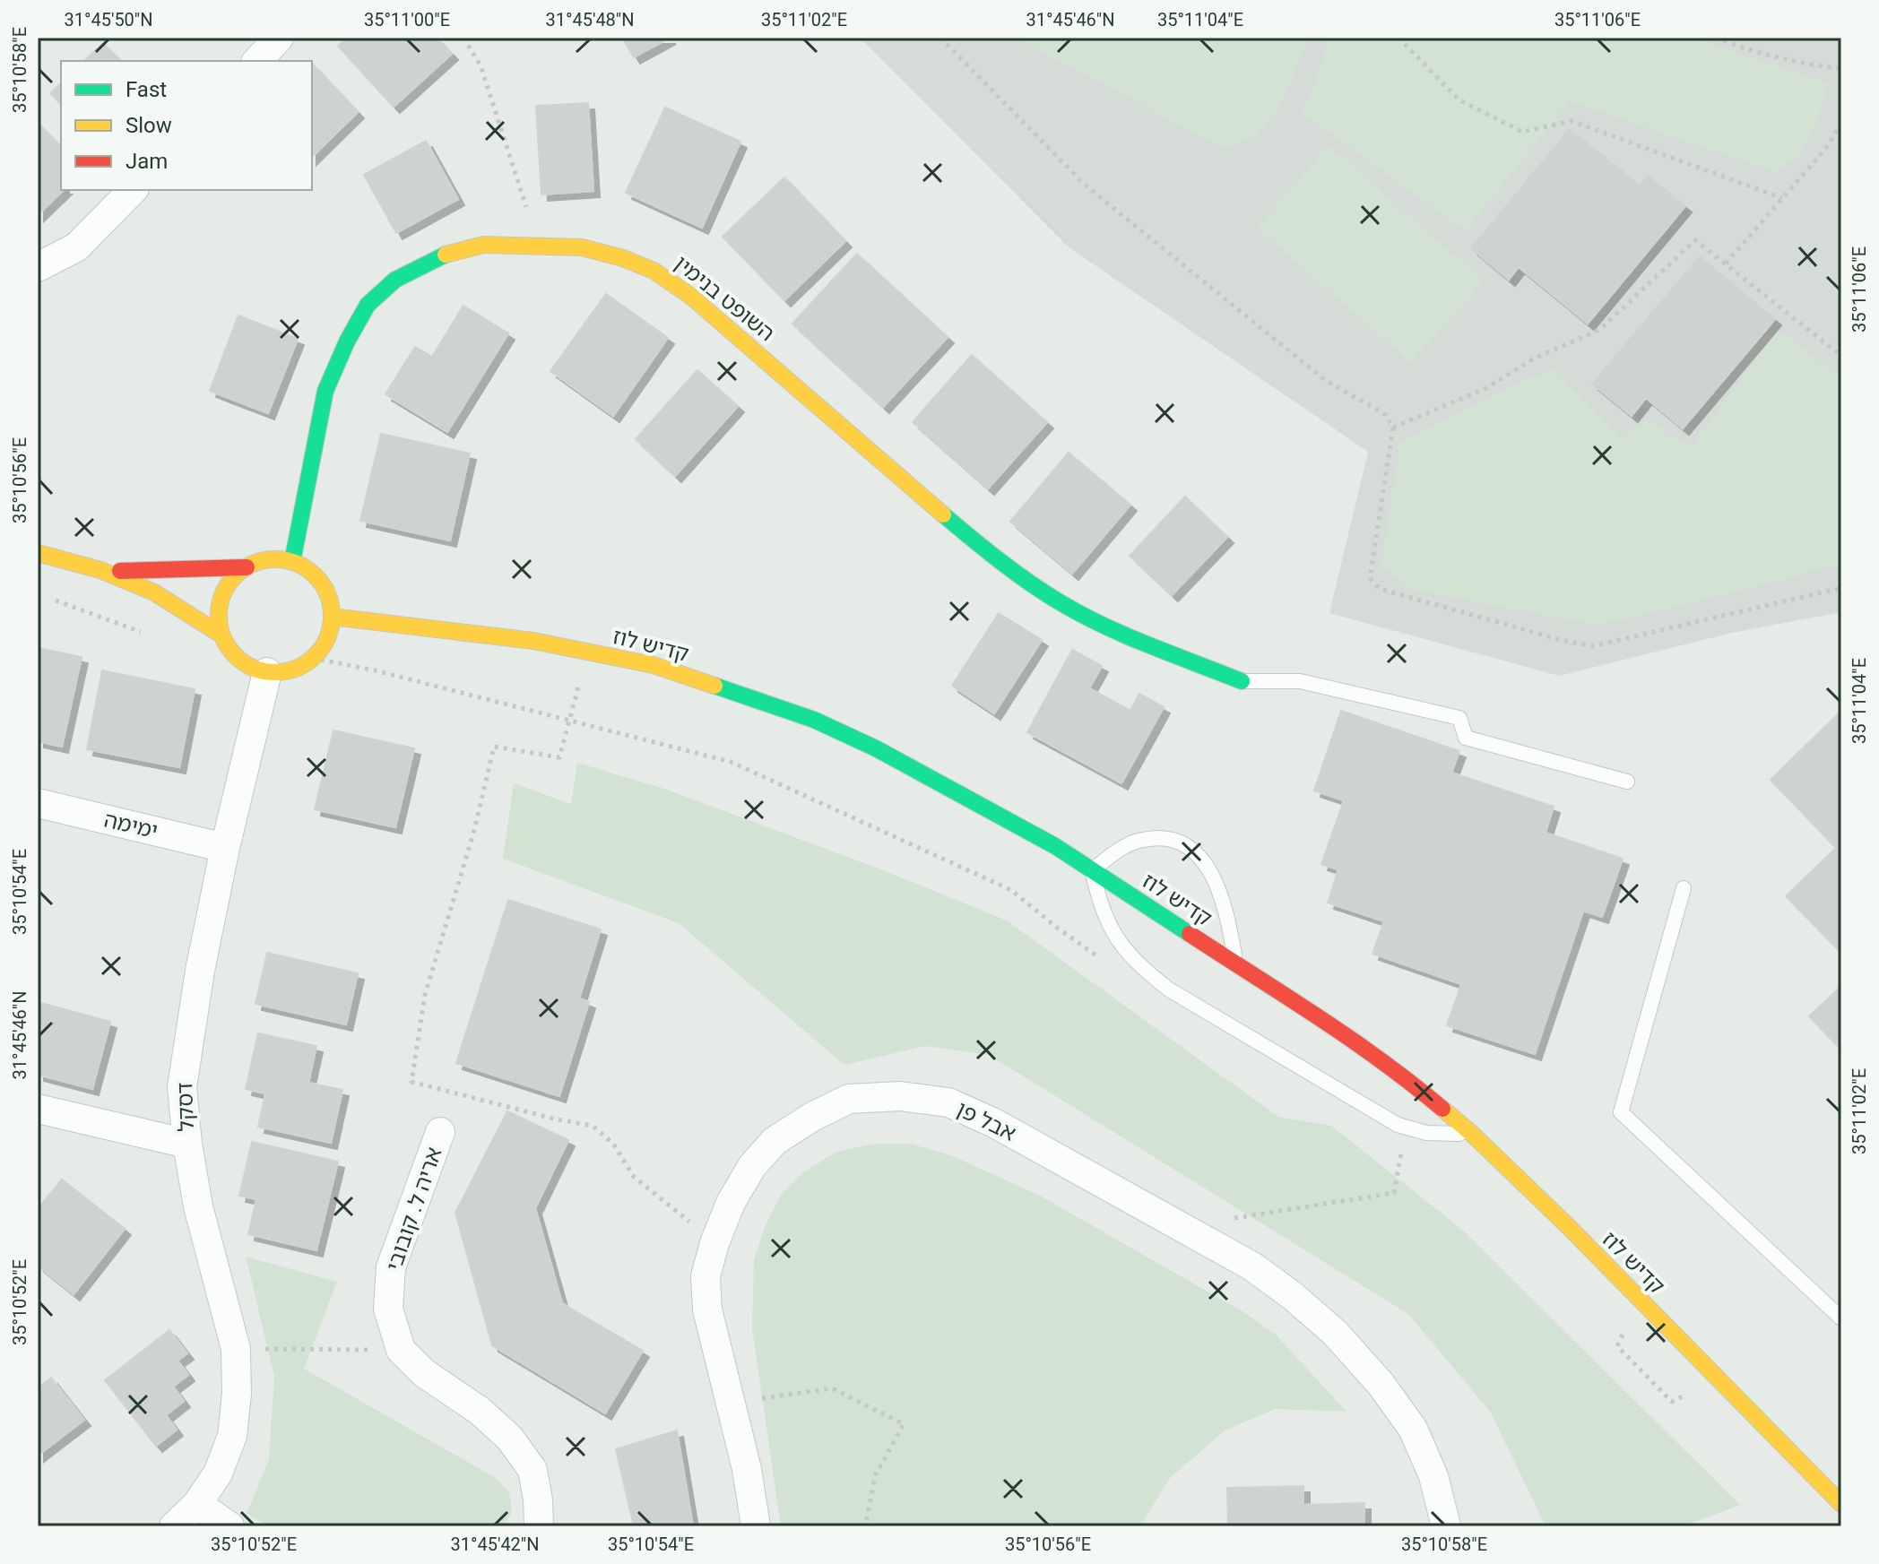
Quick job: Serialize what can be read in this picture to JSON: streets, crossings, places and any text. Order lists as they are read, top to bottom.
{
  "streets": {
    "street": [
      "השופט בנימין",
      "קדיש לוז",
      "ימימה",
      "דסקל",
      "אבל פן",
      "אריה ל. קובובי"
    ]
  },
  "crossings": [
    ["השופט בנימין", "קדיש לוז"],
    ["השופט בנימין", "דסקל"],
    ["קדיש לוז", "דסקל"],
    ["ימימה", "דסקל"]
  ],
  "legend": ["Fast", "Slow", "Jam"],
  "coordinates": [
    "31°45'50\"N",
    "35°11'00\"E",
    "31°45'48\"N",
    "35°11'02\"E",
    "31°45'46\"N",
    "35°11'04\"E",
    "35°11'06\"E",
    "35°10'58\"E",
    "35°10'56\"E",
    "35°10'54\"E",
    "35°10'52\"E",
    "31°45'42\"N"
  ]
}
